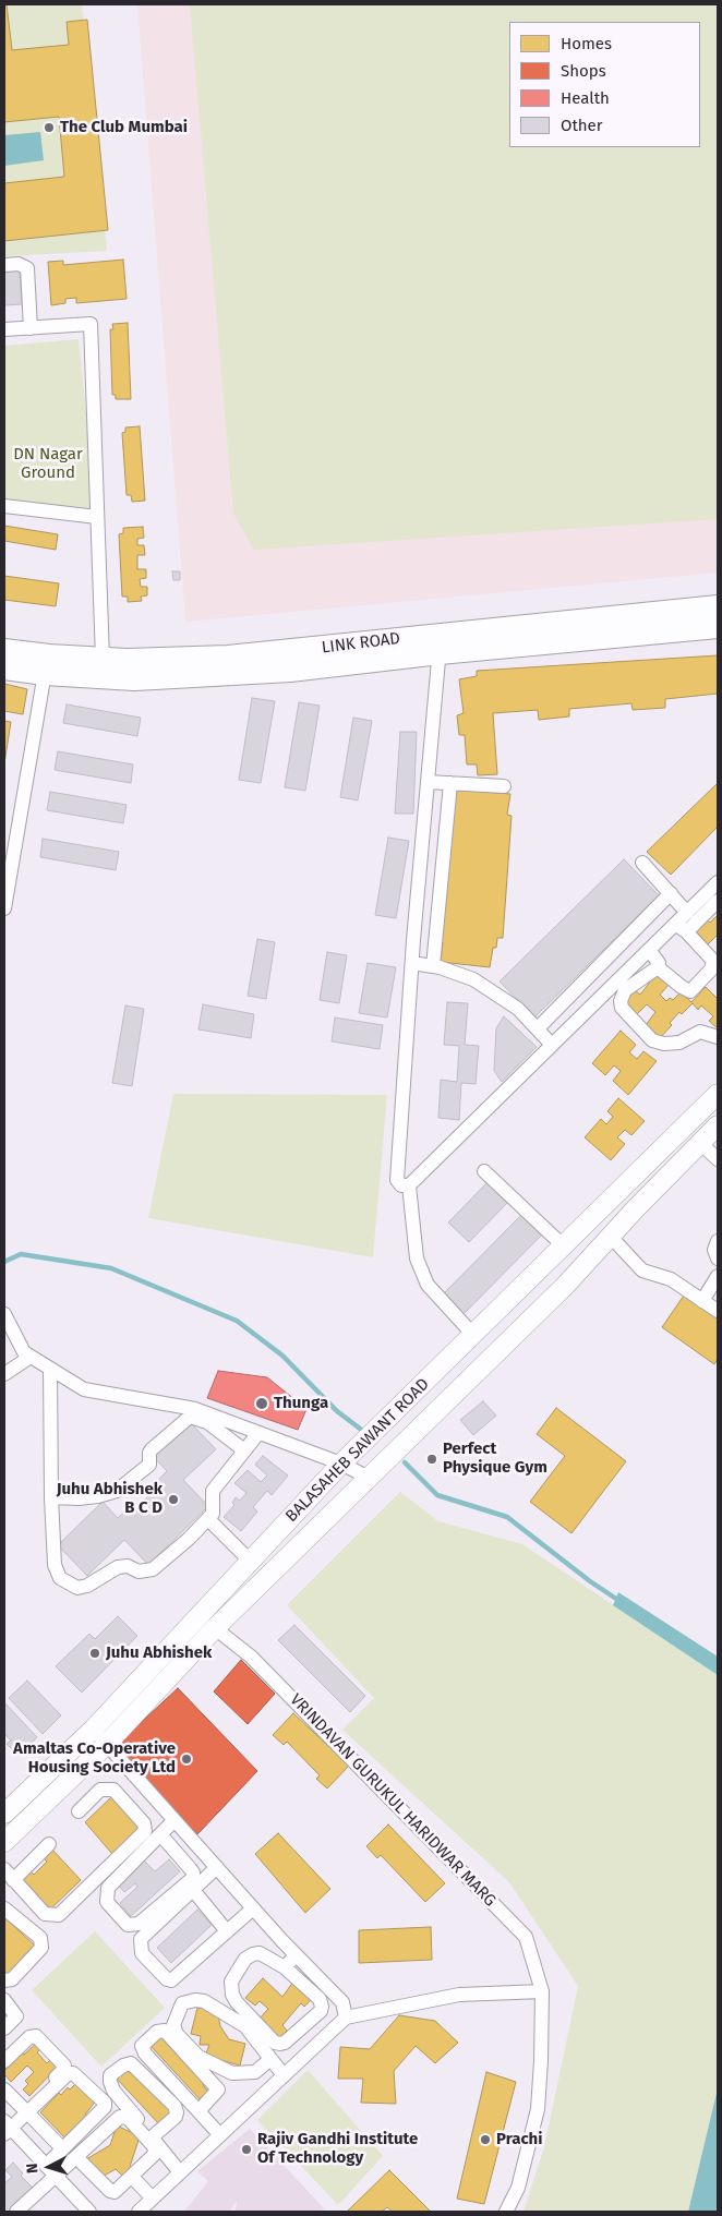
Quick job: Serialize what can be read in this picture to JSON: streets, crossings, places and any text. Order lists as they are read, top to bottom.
{
  "streets": {
    "main road": ["BALASAHEB SAWANT ROAD"],
    "street": ["VRINDAVAN GURUKUL HARIDWAR MARG"]
  },
  "crossings": [
    ["BALASAHEB SAWANT ROAD", "VRINDAVAN GURUKUL HARIDWAR MARG"]
  ],
  "parks": ["DN Nagar Ground"],
  "places": [
    "The Club Mumbai",
    "Thunga",
    "Perfect Physique Gym",
    "Juhu Abhishek B C D",
    "Juhu Abhishek",
    "Amaltas Co-Operative Housing Society Ltd",
    "Prachi",
    "Rajiv Gandhi Institute Of Technology"
  ],
  "legend": [
    "Homes",
    "Shops",
    "Health",
    "Other"
  ],
  "north": "left"
}
